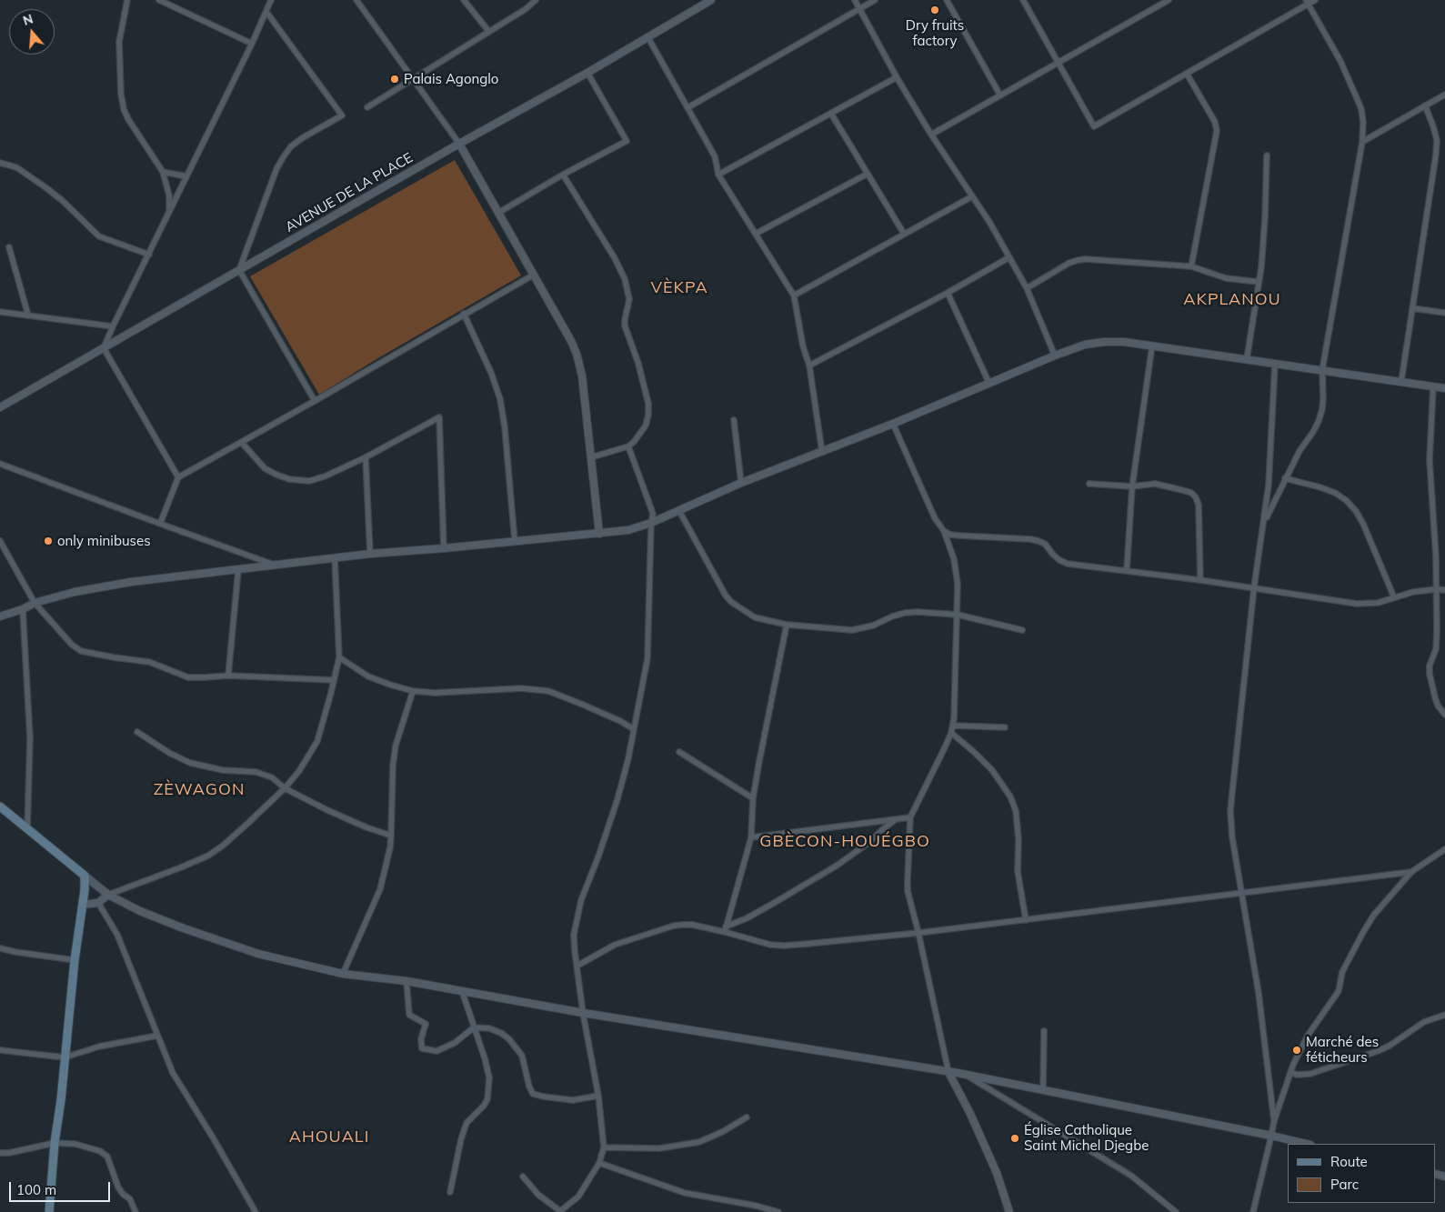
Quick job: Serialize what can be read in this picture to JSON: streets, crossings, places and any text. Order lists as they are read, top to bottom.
{
  "streets": {
    "street": ["AVENUE DE LA PLACE"]
  },
  "districts": [
    "VÈKPA",
    "AKPLANOU",
    "ZÈWAGON",
    "GBÈCON-HOUÉGBO",
    "AHOUALI"
  ],
  "places": [
    "Dry fruits factory",
    "Palais Agonglo",
    "only minibuses",
    "Marché des féticheurs",
    "Église Catholique Saint Michel Djegbe"
  ],
  "legend": ["Route", "Parc"],
  "scale_bar": "100 m",
  "north": "top"
}
